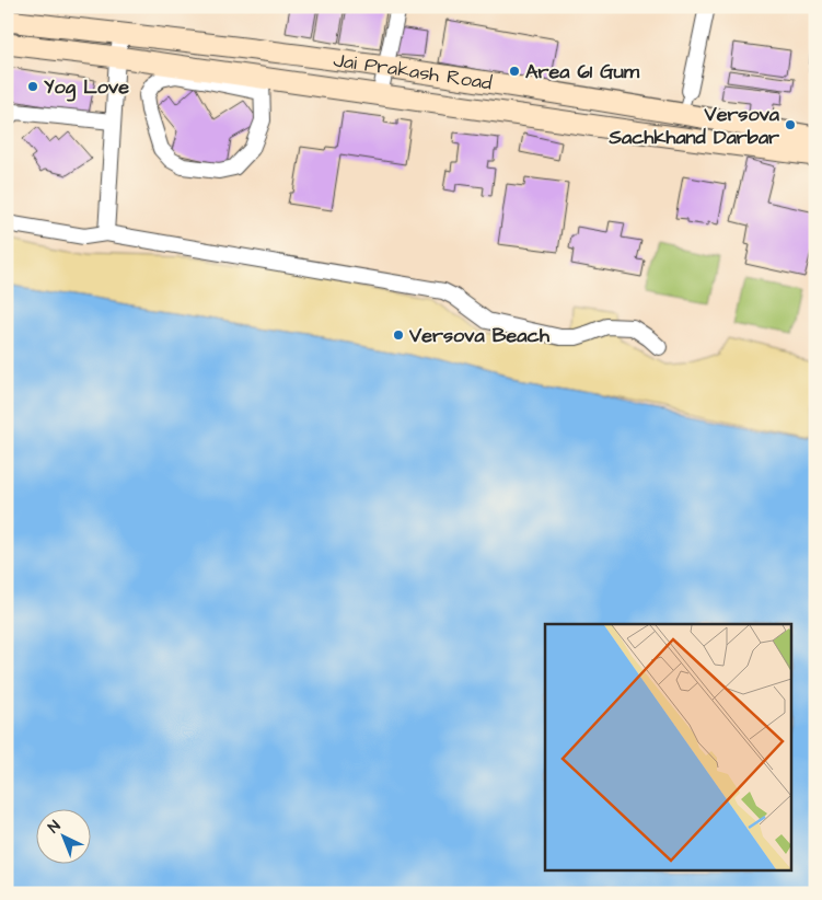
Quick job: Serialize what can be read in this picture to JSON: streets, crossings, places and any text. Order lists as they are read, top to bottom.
{
  "streets": {
    "main road": ["Jai Prakash Road"]
  },
  "places": [
    "Area 61 Gum",
    "Yog Love",
    "Versova Sachkhand Darbar",
    "Versova Beach"
  ],
  "north": "top left"
}
